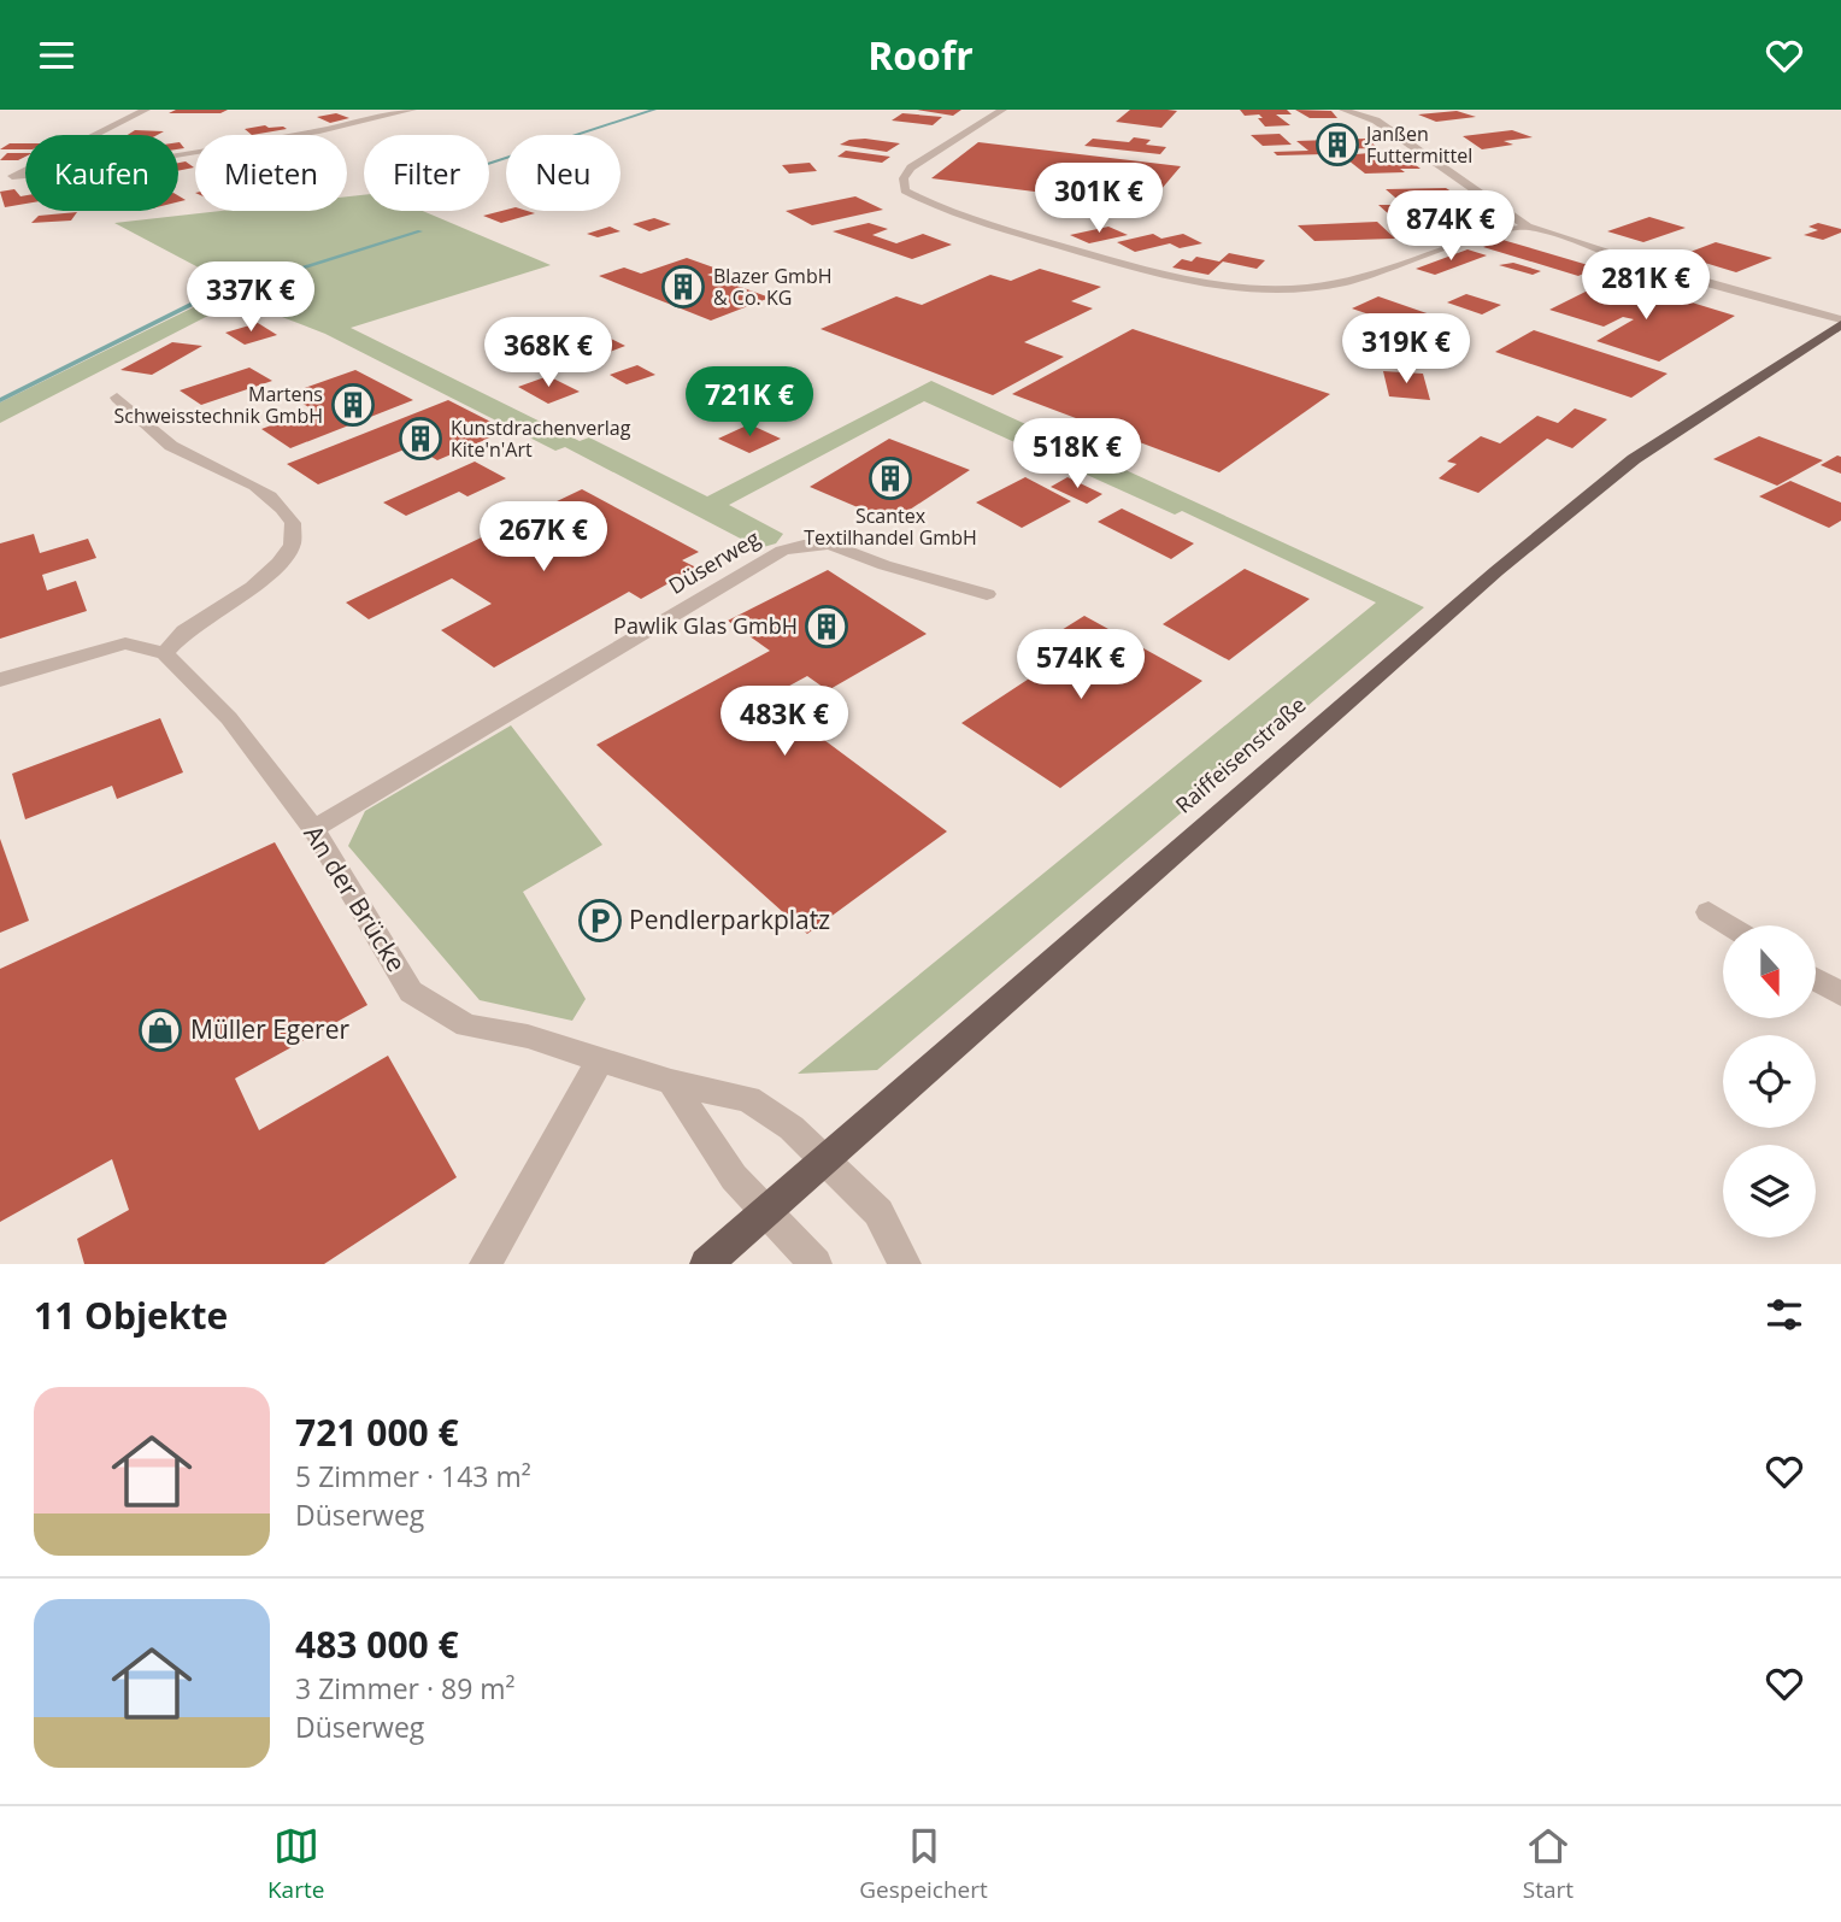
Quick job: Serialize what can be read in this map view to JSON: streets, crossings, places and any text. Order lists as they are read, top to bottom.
{
  "streets": {
    "main road": ["Raiffeisenstraße"],
    "street": ["Düserweg", "An der Brücke"]
  },
  "crossings": [
    ["Düserweg", "An der Brücke"],
    ["Raiffeisenstraße", "An der Brücke"]
  ],
  "places": {
    "building": [
      "Janßen Futtermittel",
      "Blazer GmbH & Co. KG",
      "Martens Schweisstechnik GmbH",
      "Kunstdrachenverlag Kite'n'Art",
      "Scantex Textilhandel GmbH",
      "Pawlik Glas GmbH"
    ],
    "parking": ["Pendlerparkplatz"],
    "shop": ["Müller Egerer"]
  },
  "north": "bottom",
  "page": {
    "header": "Roofr",
    "chip": [
      "Kaufen",
      "Mieten",
      "Filter",
      "Neu"
    ],
    "price": [
      "301K €",
      "874K €",
      "281K €",
      "337K €",
      "319K €",
      "368K €",
      "721K €",
      "518K €",
      "267K €",
      "574K €",
      "483K €"
    ],
    "heading": "11 Objekte",
    "list": [
      {
        "name": "721 000 €",
        "note": "5 Zimmer · 143 m² · Düserweg"
      },
      {
        "name": "483 000 €",
        "note": "3 Zimmer · 89 m² · Düserweg"
      }
    ],
    "tabs": ["Karte", "Gespeichert", "Start"]
  }
}
